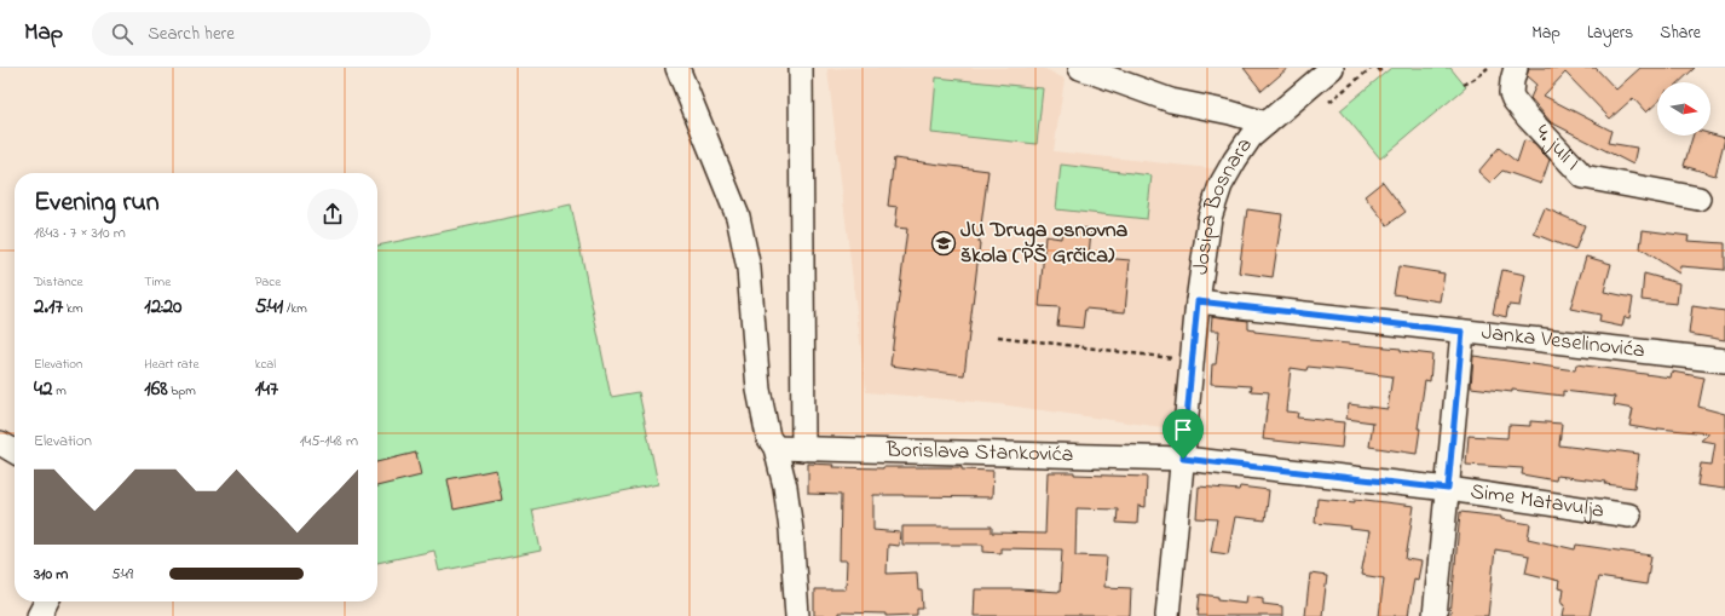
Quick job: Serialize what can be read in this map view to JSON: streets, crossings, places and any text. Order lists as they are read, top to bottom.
{
  "streets": {
    "street": [
      "4. juli I",
      "Josipa Bosnara",
      "Janka Veselinovića",
      "Borislava Stankovića",
      "Sime Matavulja"
    ]
  },
  "crossings": [
    ["Josipa Bosnara", "Janka Veselinovića"],
    ["Josipa Bosnara", "Borislava Stankovića"],
    ["Josipa Bosnara", "Sime Matavulja"],
    ["Borislava Stankovića", "Sime Matavulja"]
  ],
  "places": {
    "school or university": ["JU Druga osnovna škola (PŠ Grčica)"]
  },
  "north": "right",
  "page": {
    "header": "Map",
    "search": "Search here",
    "nav": ["Map", "Layers", "Share"],
    "heading": ["Evening run", "18:43 · 7 × 310 m"],
    "stats": [
      ["Distance", "2.17 km"],
      ["Time", "12:20"],
      ["Pace", "5:41 /km"],
      ["Elevation", "42 m"],
      ["Heart rate", "168 bpm"],
      ["kcal", "147"]
    ],
    "chart": ["Elevation", "145–148 m"],
    "list": [
      {
        "name": "310 m",
        "note": "5:49"
      }
    ]
  }
}
